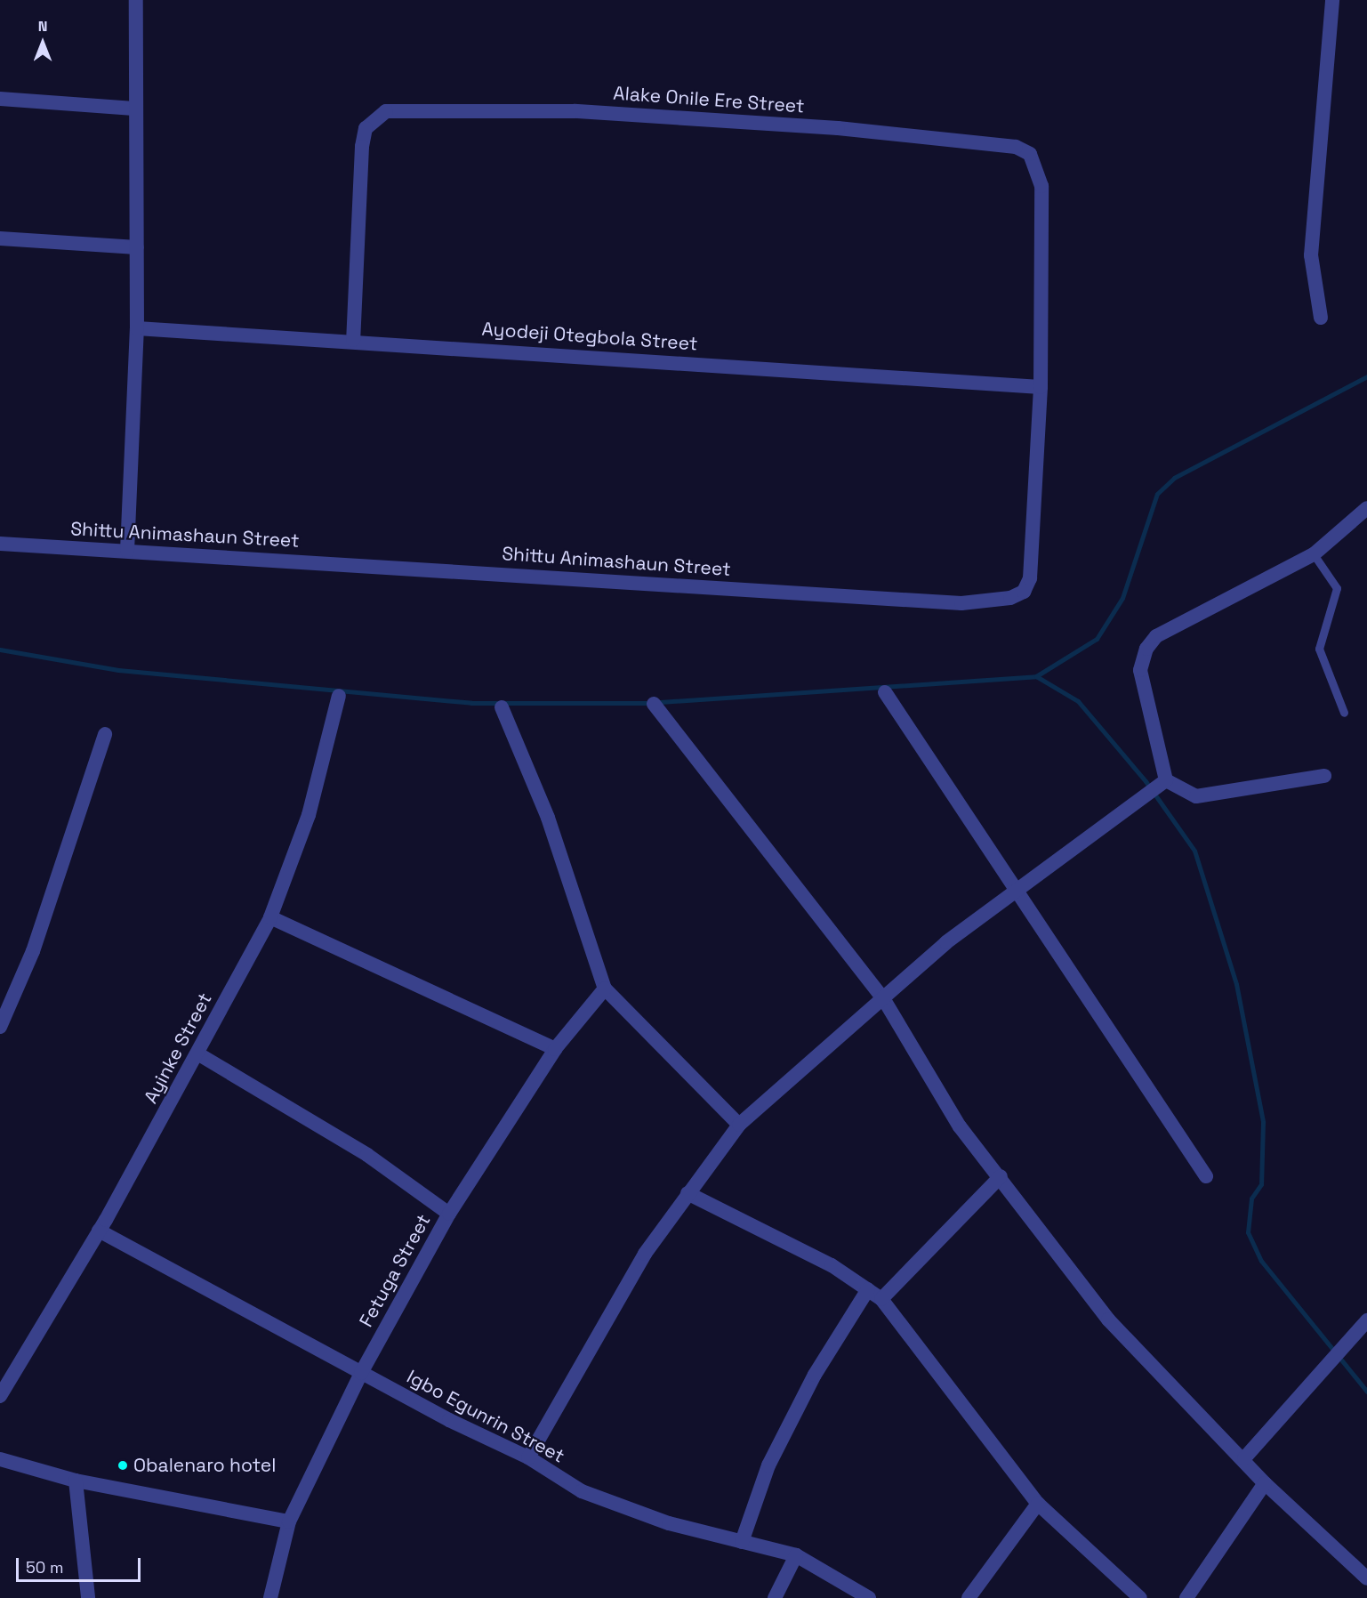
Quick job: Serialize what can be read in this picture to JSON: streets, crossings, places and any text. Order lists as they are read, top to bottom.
{
  "streets": {
    "street": [
      "Alake Onile Ere Street",
      "Ayodeji Otegbola Street",
      "Shittu Animashaun Street",
      "Ayinke Street",
      "Fetuga Street",
      "Igbo Egunrin Street"
    ]
  },
  "crossings": [
    ["Alake Onile Ere Street", "Ayodeji Otegbola Street"],
    ["Alake Onile Ere Street", "Shittu Animashaun Street"],
    ["Ayodeji Otegbola Street", "Shittu Animashaun Street"],
    ["Ayinke Street", "Igbo Egunrin Street"],
    ["Fetuga Street", "Igbo Egunrin Street"]
  ],
  "places": ["Obalenaro hotel"],
  "scale_bar": "50 m",
  "north": "top"
}
